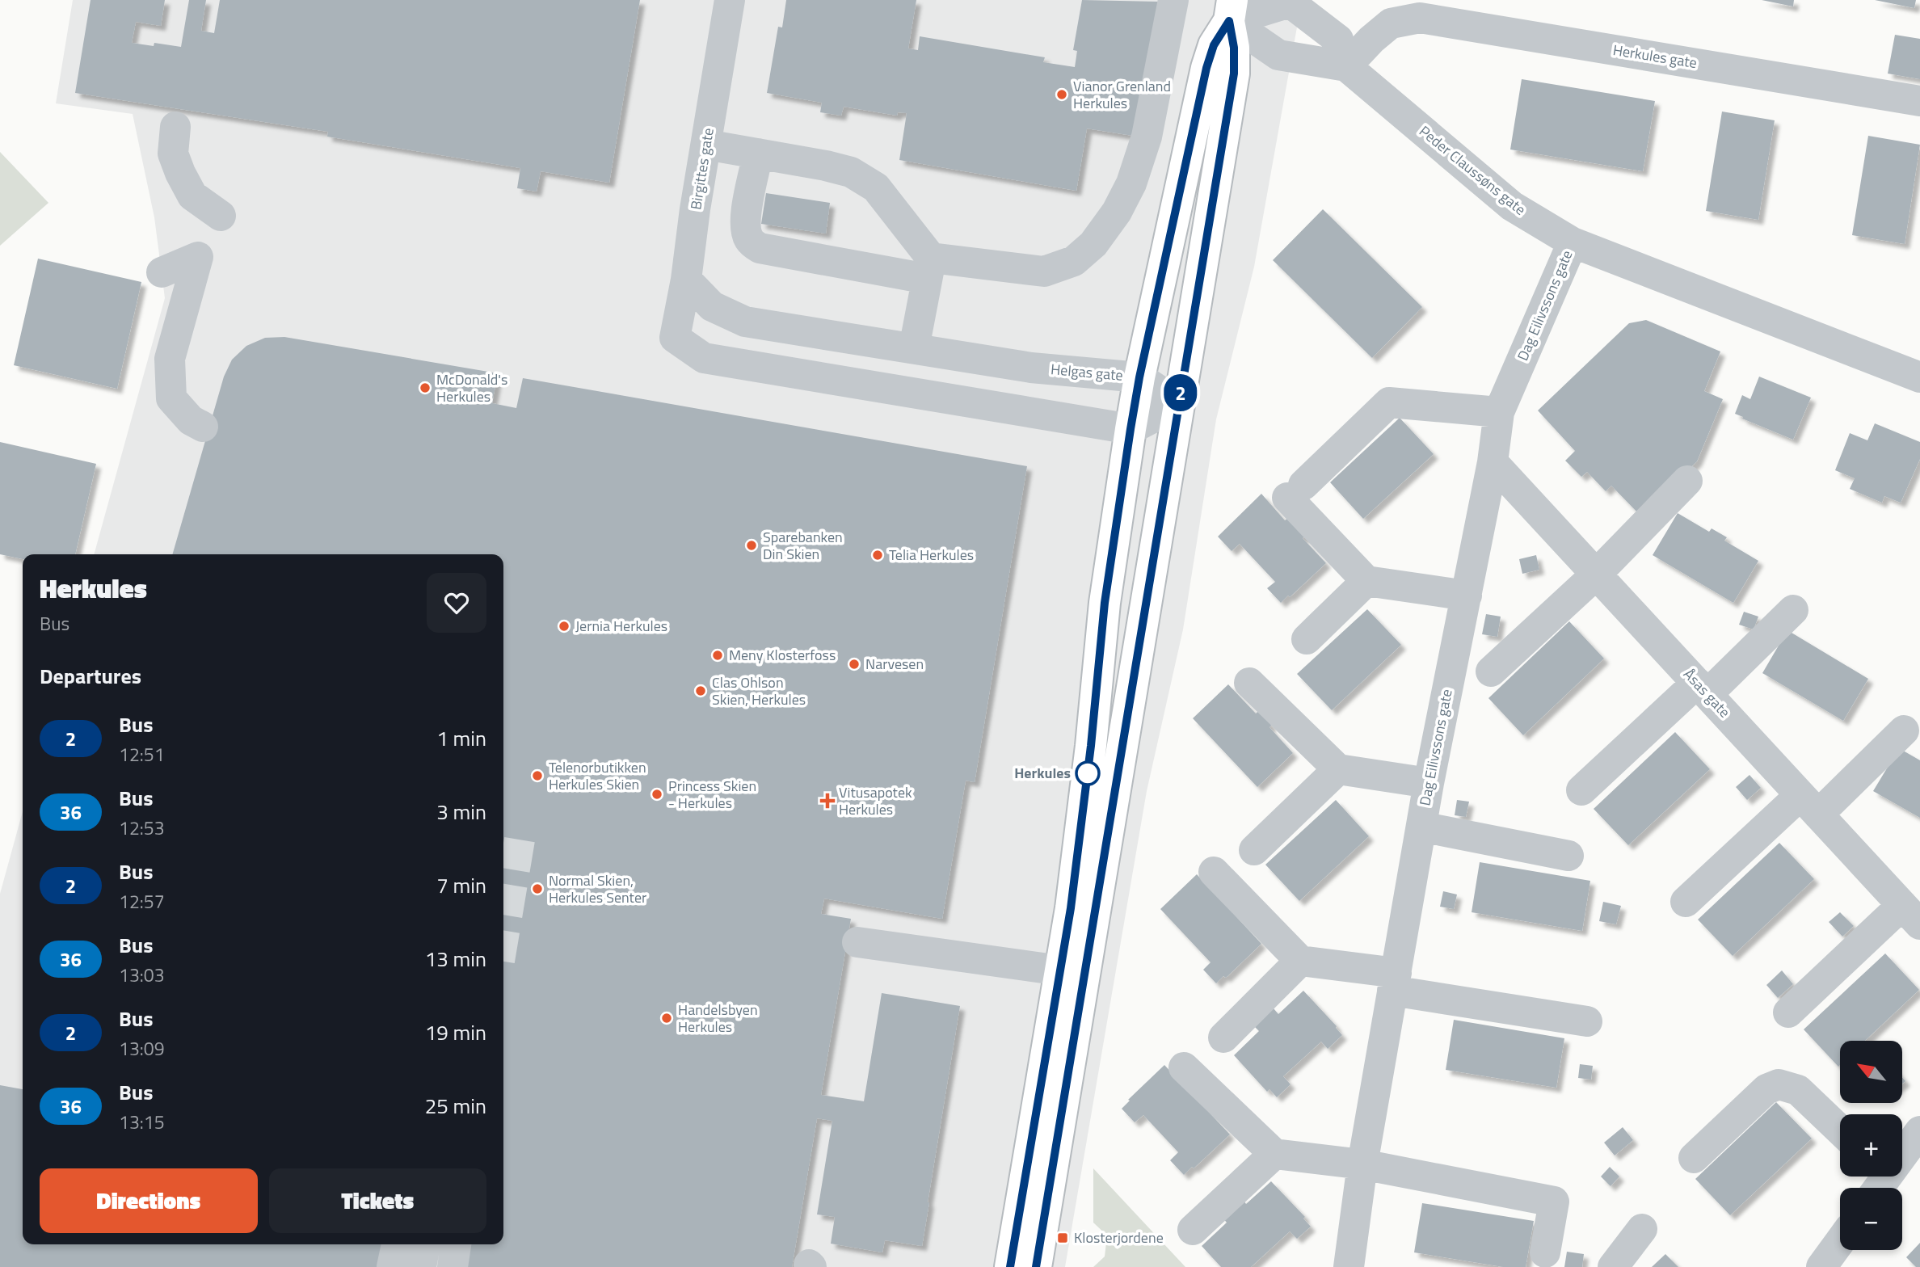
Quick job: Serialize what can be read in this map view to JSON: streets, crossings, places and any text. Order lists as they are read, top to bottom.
{
  "streets": {
    "street": [
      "Herkules gate",
      "Birgittes gate",
      "Peder Claussøns gate",
      "Dag Eilivssons gate",
      "Helgas gate",
      "Åsas gate"
    ]
  },
  "crossings": [
    ["Herkules gate", "Peder Claussøns gate"],
    ["Birgittes gate", "Helgas gate"],
    ["Peder Claussøns gate", "Dag Eilivssons gate"],
    ["Dag Eilivssons gate", "Åsas gate"]
  ],
  "places": {
    "other": [
      "Vianor Grenland Herkules",
      "McDonald's Herkules",
      "Sparebanken Din Skien",
      "Telia Herkules",
      "Jernia Herkules",
      "Meny Klosterfoss",
      "Narvesen",
      "Clas Ohlson Skien, Herkules",
      "Herkules",
      "Telenorbutikken Herkules Skien",
      "Princess Skien - Herkules",
      "Normal Skien, Herkules Senter",
      "Handelsbyen Herkules"
    ],
    "health": ["Vitusapotek Herkules"],
    "transit": ["Klosterjordene"]
  },
  "lines": ["bus line 2"],
  "north": "top left",
  "page": {
    "on_map": "2",
    "heading": [
      ["Herkules", "Bus"],
      "Departures"
    ],
    "list": [
      {
        "mark": "2",
        "name": "Bus",
        "note": "12:51",
        "value": "1 min"
      },
      {
        "mark": "36",
        "name": "Bus",
        "note": "12:53",
        "value": "3 min"
      },
      {
        "mark": "2",
        "name": "Bus",
        "note": "12:57",
        "value": "7 min"
      },
      {
        "mark": "36",
        "name": "Bus",
        "note": "13:03",
        "value": "13 min"
      },
      {
        "mark": "2",
        "name": "Bus",
        "note": "13:09",
        "value": "19 min"
      },
      {
        "mark": "36",
        "name": "Bus",
        "note": "13:15",
        "value": "25 min"
      }
    ],
    "map_buttons": ["+", "−"],
    "buttons": ["Directions", "Tickets"]
  }
}
